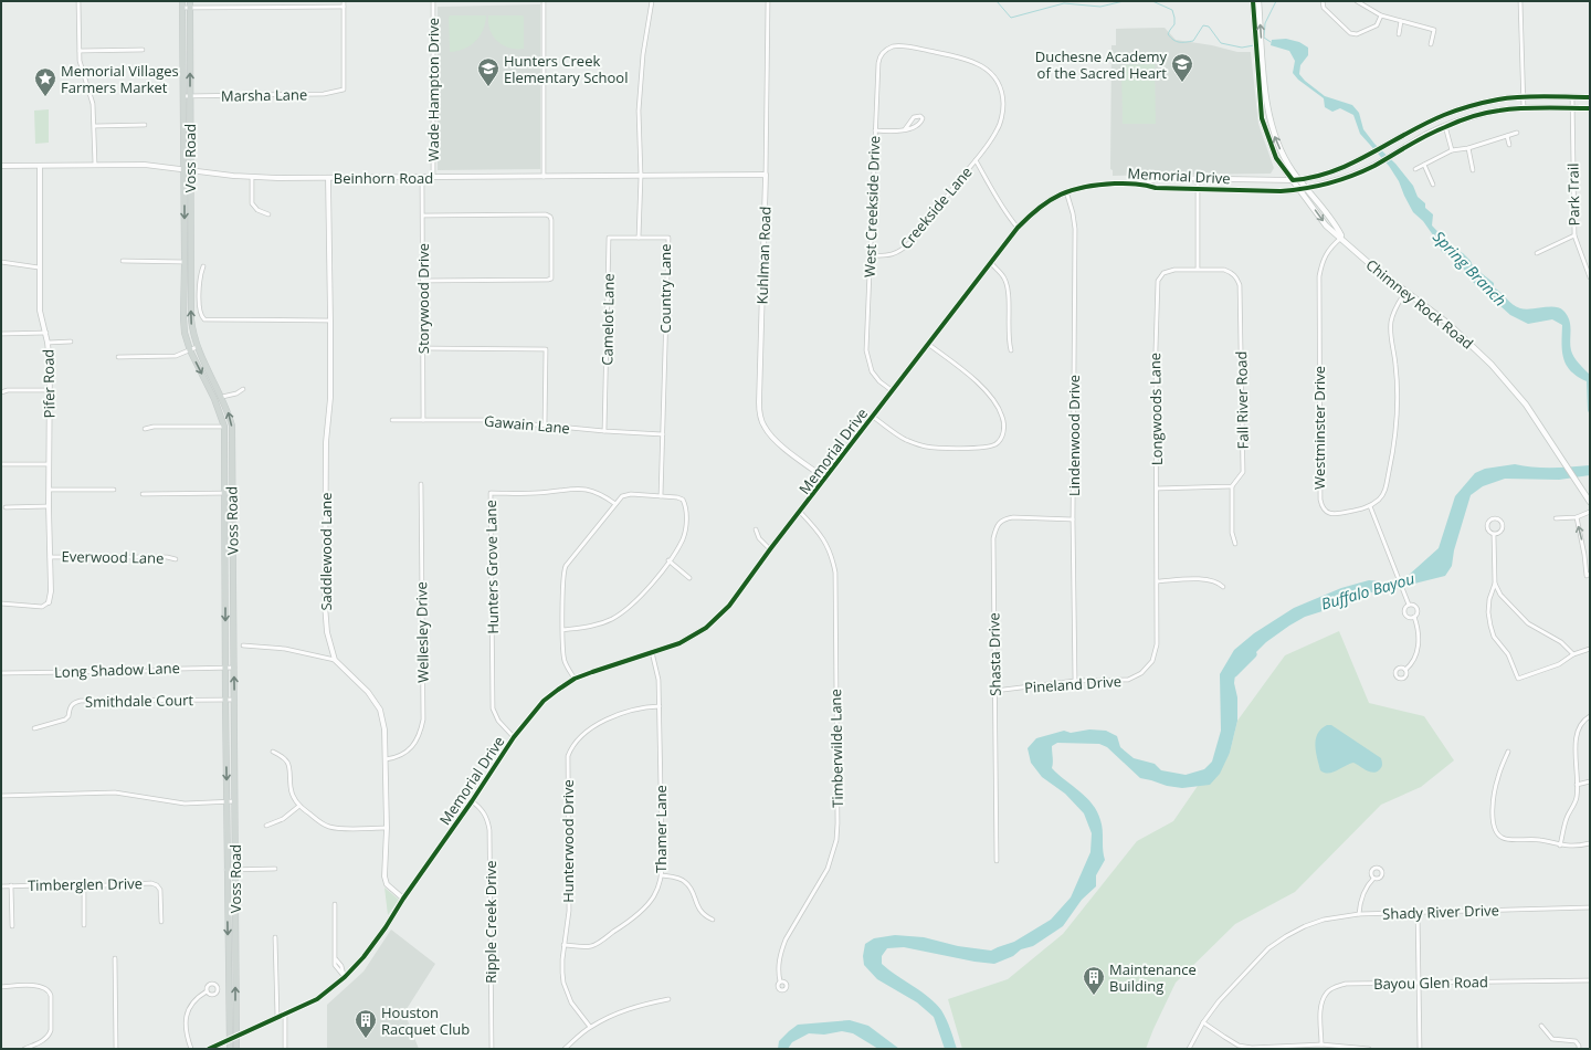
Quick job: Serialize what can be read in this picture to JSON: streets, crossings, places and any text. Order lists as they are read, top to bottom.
{
  "streets": {
    "main road": ["Voss Road", "Memorial Drive", "Chimney Rock Road"],
    "street": [
      "Wade Hampton Drive",
      "Marsha Lane",
      "Beinhorn Road",
      "Park Trail",
      "West Creekside Drive",
      "Creekside Lane",
      "Kuhlman Road",
      "Country Lane",
      "Storywood Drive",
      "Camelot Lane",
      "Pifer Road",
      "Fall River Road",
      "Longwoods Lane",
      "Gawain Lane",
      "Westminster Drive",
      "Lindenwood Drive",
      "Saddlewood Lane",
      "Everwood Lane",
      "Hunters Grove Lane",
      "Wellesley Drive",
      "Shasta Drive",
      "Long Shadow Lane",
      "Pineland Drive",
      "Smithdale Court",
      "Timberwilde Lane",
      "Thamer Lane",
      "Hunterwood Drive",
      "Timberglen Drive",
      "Shady River Drive",
      "Ripple Creek Drive",
      "Bayou Glen Road"
    ]
  },
  "crossings": [
    ["Wade Hampton Drive", "Beinhorn Road"],
    ["Marsha Lane", "Voss Road"],
    ["Voss Road", "Memorial Drive"],
    ["Voss Road", "Beinhorn Road"],
    ["Voss Road", "Long Shadow Lane"],
    ["Voss Road", "Smithdale Court"],
    ["Memorial Drive", "Park Trail"],
    ["Memorial Drive", "West Creekside Drive"],
    ["Memorial Drive", "Kuhlman Road"],
    ["Memorial Drive", "Chimney Rock Road"],
    ["Memorial Drive", "Lindenwood Drive"],
    ["Memorial Drive", "Hunters Grove Lane"],
    ["Memorial Drive", "Timberwilde Lane"],
    ["Memorial Drive", "Thamer Lane"],
    ["Memorial Drive", "Ripple Creek Drive"],
    ["Beinhorn Road", "Kuhlman Road"],
    ["Beinhorn Road", "Country Lane"],
    ["Beinhorn Road", "Storywood Drive"],
    ["Beinhorn Road", "Pifer Road"],
    ["Beinhorn Road", "Saddlewood Lane"],
    ["West Creekside Drive", "Creekside Lane"],
    ["Country Lane", "Camelot Lane"],
    ["Country Lane", "Gawain Lane"],
    ["Storywood Drive", "Gawain Lane"],
    ["Chimney Rock Road", "Westminster Drive"],
    ["Camelot Lane", "Gawain Lane"],
    ["Pifer Road", "Everwood Lane"],
    ["Fall River Road", "Longwoods Lane"],
    ["Longwoods Lane", "Pineland Drive"],
    ["Lindenwood Drive", "Shasta Drive"],
    ["Lindenwood Drive", "Pineland Drive"],
    ["Shasta Drive", "Pineland Drive"],
    ["Thamer Lane", "Hunterwood Drive"]
  ],
  "water": ["Spring Branch", "Buffalo Bayou"],
  "places": {
    "school or university": ["Duchesne Academy of the Sacred Heart", "Hunters Creek Elementary School"],
    "place": ["Memorial Villages Farmers Market"],
    "building": ["Maintenance Building", "Houston Racquet Club"]
  }
}
